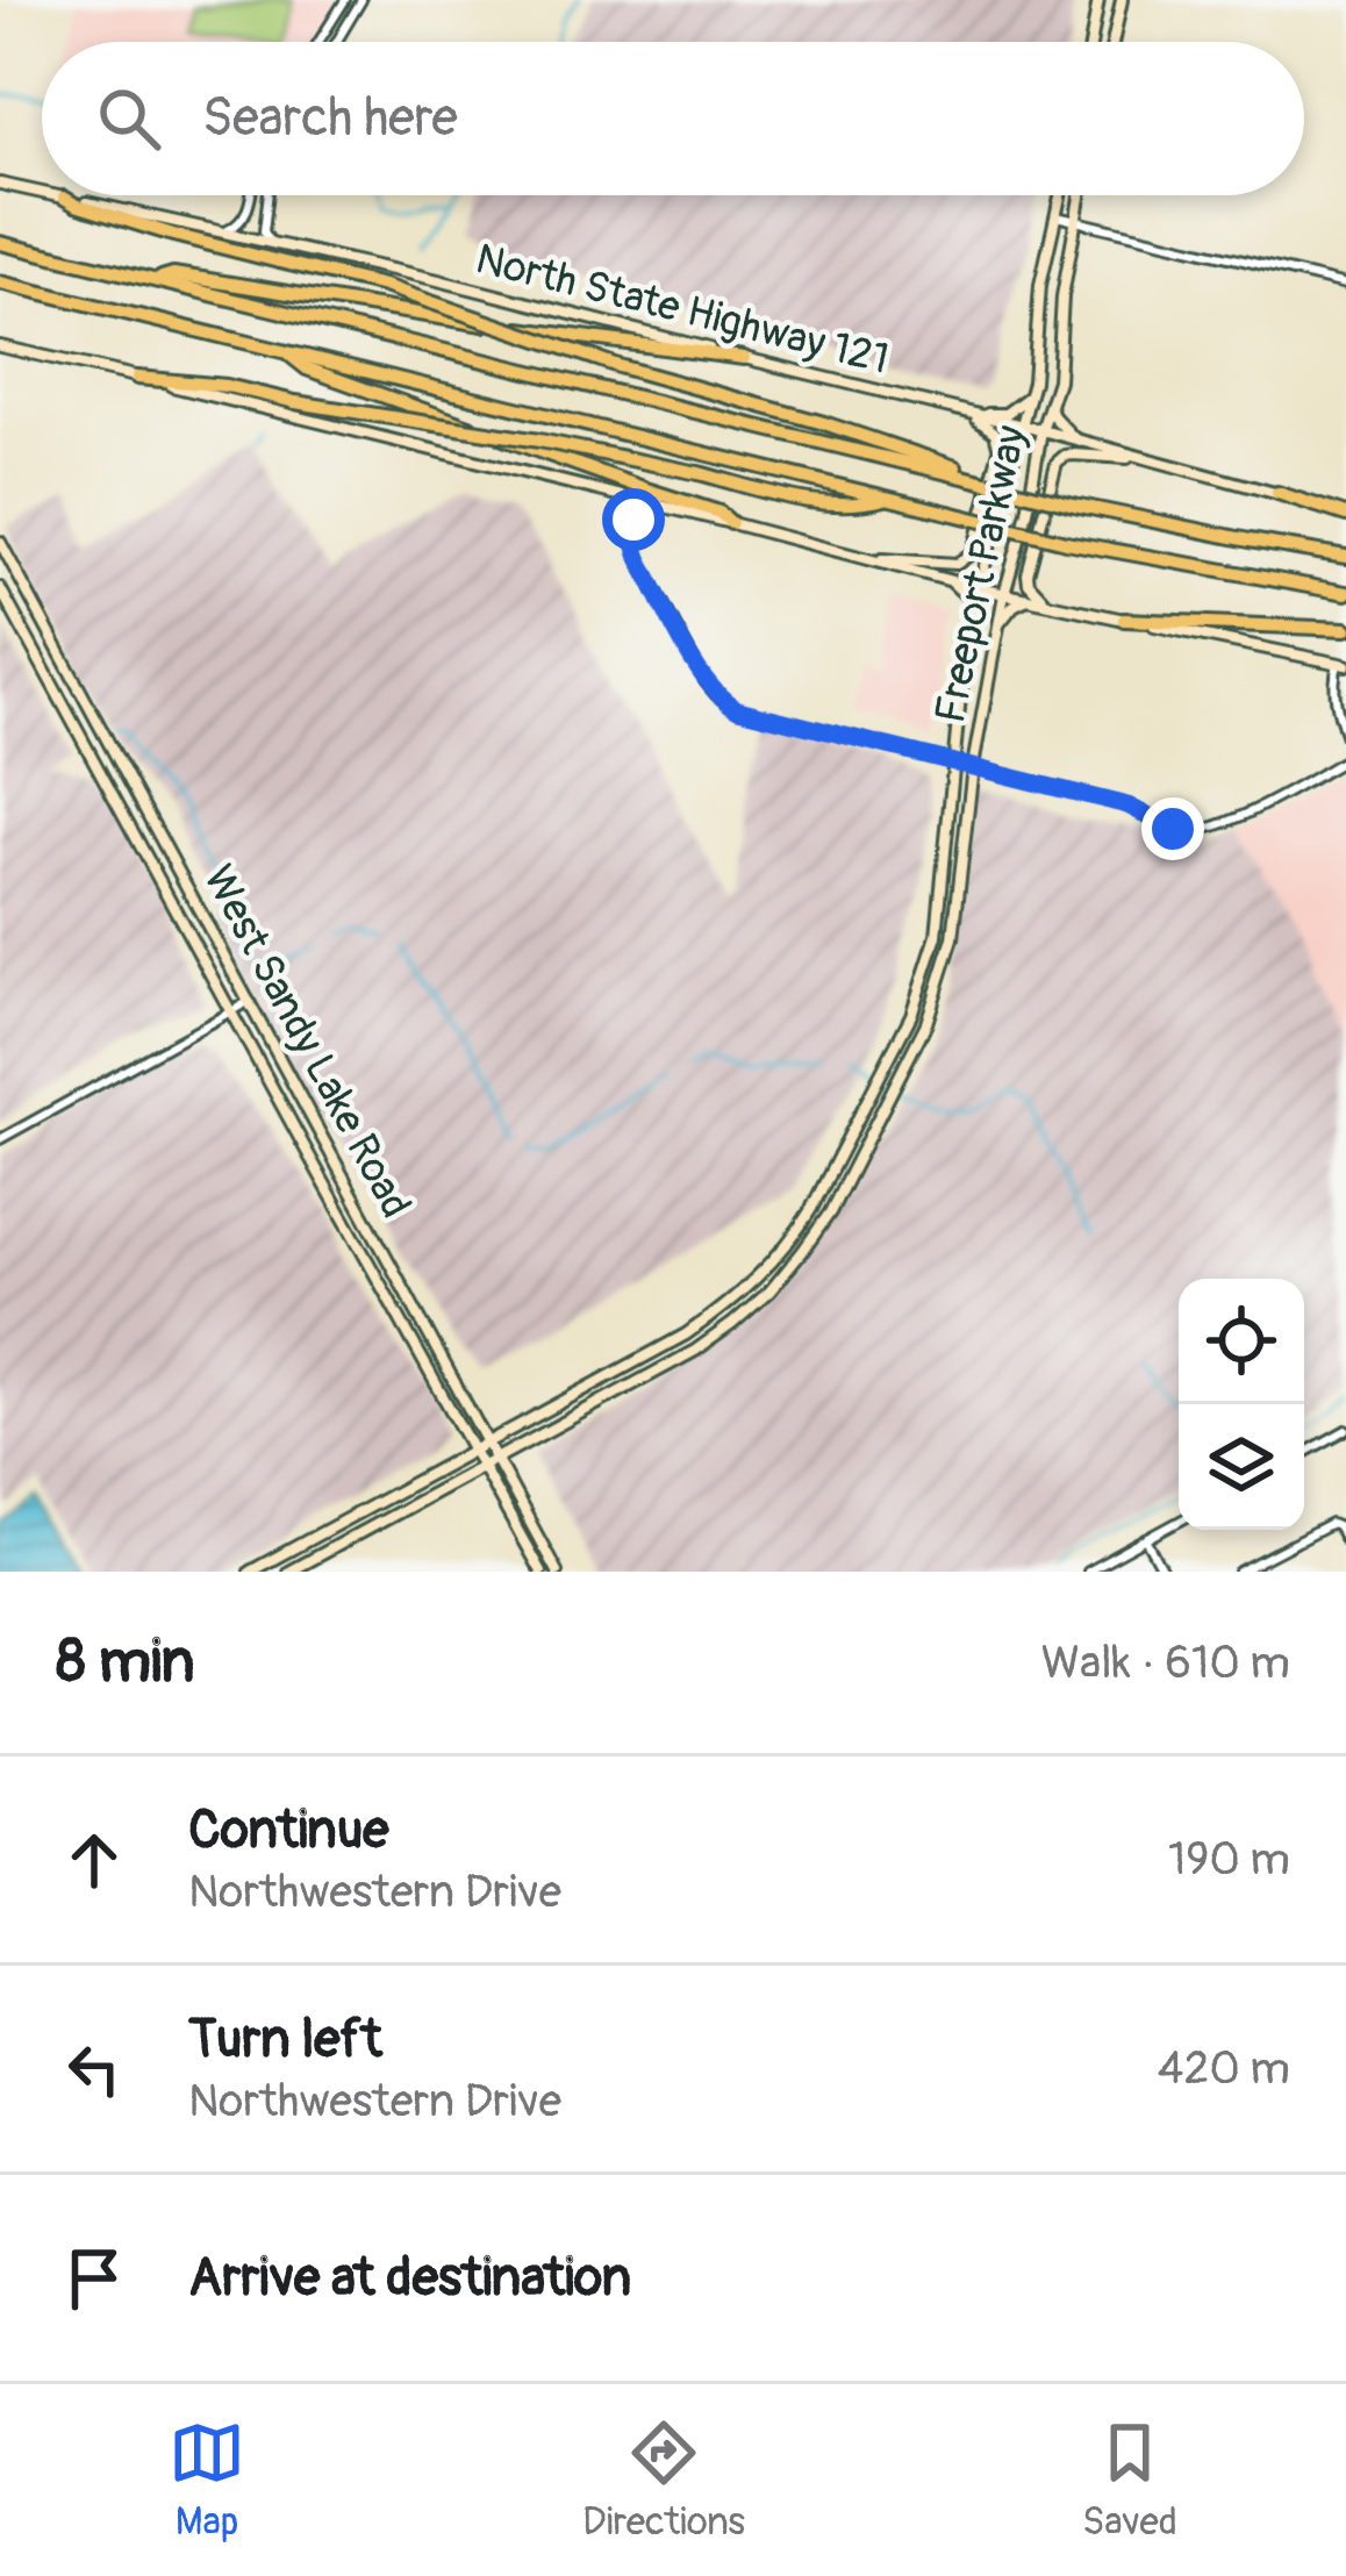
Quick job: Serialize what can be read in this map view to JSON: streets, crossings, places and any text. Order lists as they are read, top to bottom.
{
  "streets": {
    "main road": ["North State Highway 121", "Freeport Parkway", "West Sandy Lake Road"]
  },
  "crossings": [
    ["North State Highway 121", "Freeport Parkway"],
    ["Freeport Parkway", "West Sandy Lake Road"]
  ],
  "page": {
    "search": "Search here",
    "heading": ["8 min", "Walk · 610 m"],
    "list": [
      ["Continue", "Northwestern Drive", "190 m"],
      ["Turn left", "Northwestern Drive", "420 m"],
      "Arrive at destination"
    ],
    "nav": ["Map", "Directions", "Saved"]
  }
}
